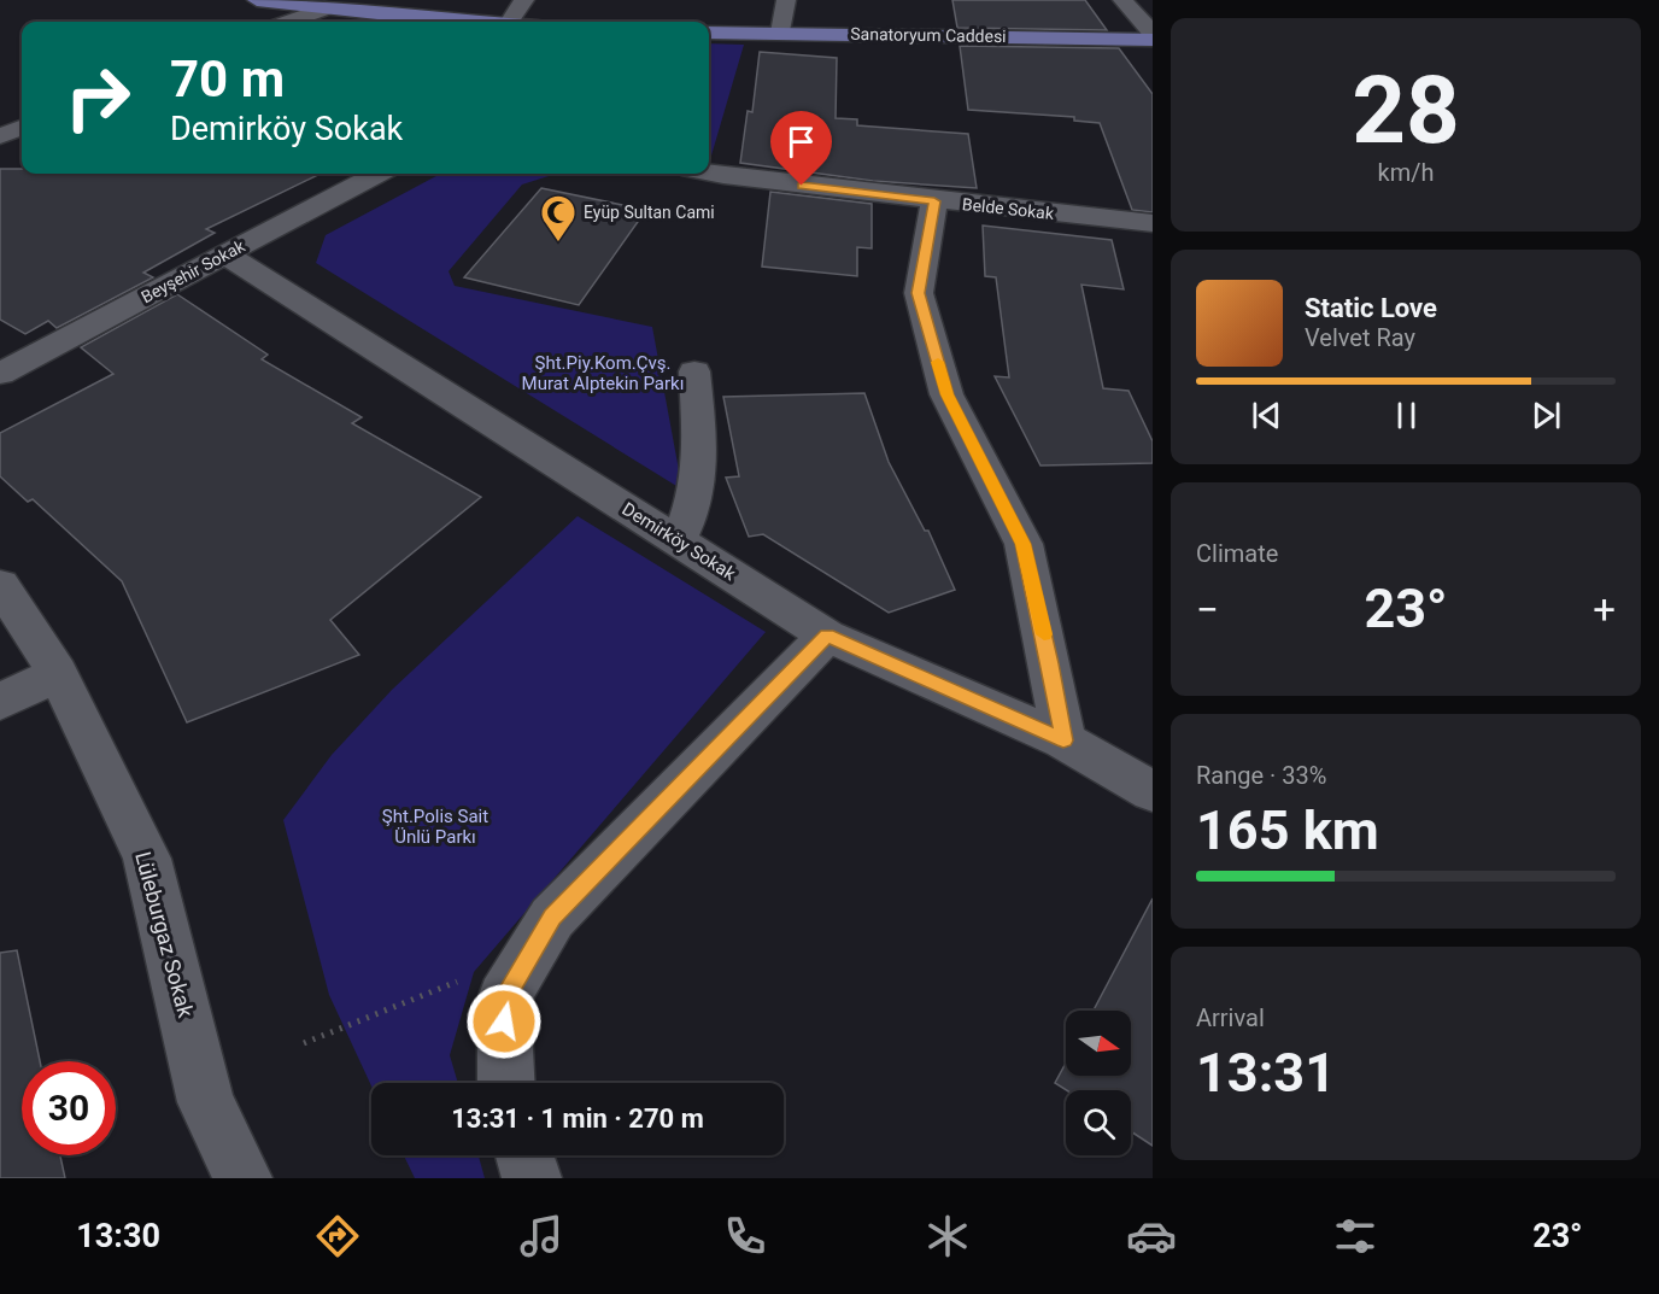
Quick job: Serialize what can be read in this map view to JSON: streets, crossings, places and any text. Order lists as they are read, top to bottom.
{
  "streets": {
    "main road": ["Sanatoryum Caddesi"],
    "street": [
      "Belde Sokak",
      "Beyşehir Sokak",
      "Demirköy Sokak",
      "Lüleburgaz Sokak"
    ]
  },
  "crossings": [
    ["Beyşehir Sokak", "Demirköy Sokak"]
  ],
  "parks": ["Şht.Piy.Kom.Çvş. Murat Alptekin Parkı", "Şht.Polis Sait Ünlü Parkı"],
  "places": {
    "mosque": ["Eyüp Sultan Cami"]
  },
  "north": "right",
  "page": {
    "tile": [
      ["28", "km/h"],
      "Climate",
      ["Range · 33%", "165 km"],
      ["Arrival", "13:31"]
    ],
    "turn": ["70 m", "Demirköy Sokak"],
    "song": ["Static Love", "Velvet Ray"],
    "heat": ["−", "23°", "+"],
    "limit": "30",
    "trip": "13:31 · 1 min · 270 m",
    "tabs": ["13:30", "23°"]
  }
}
